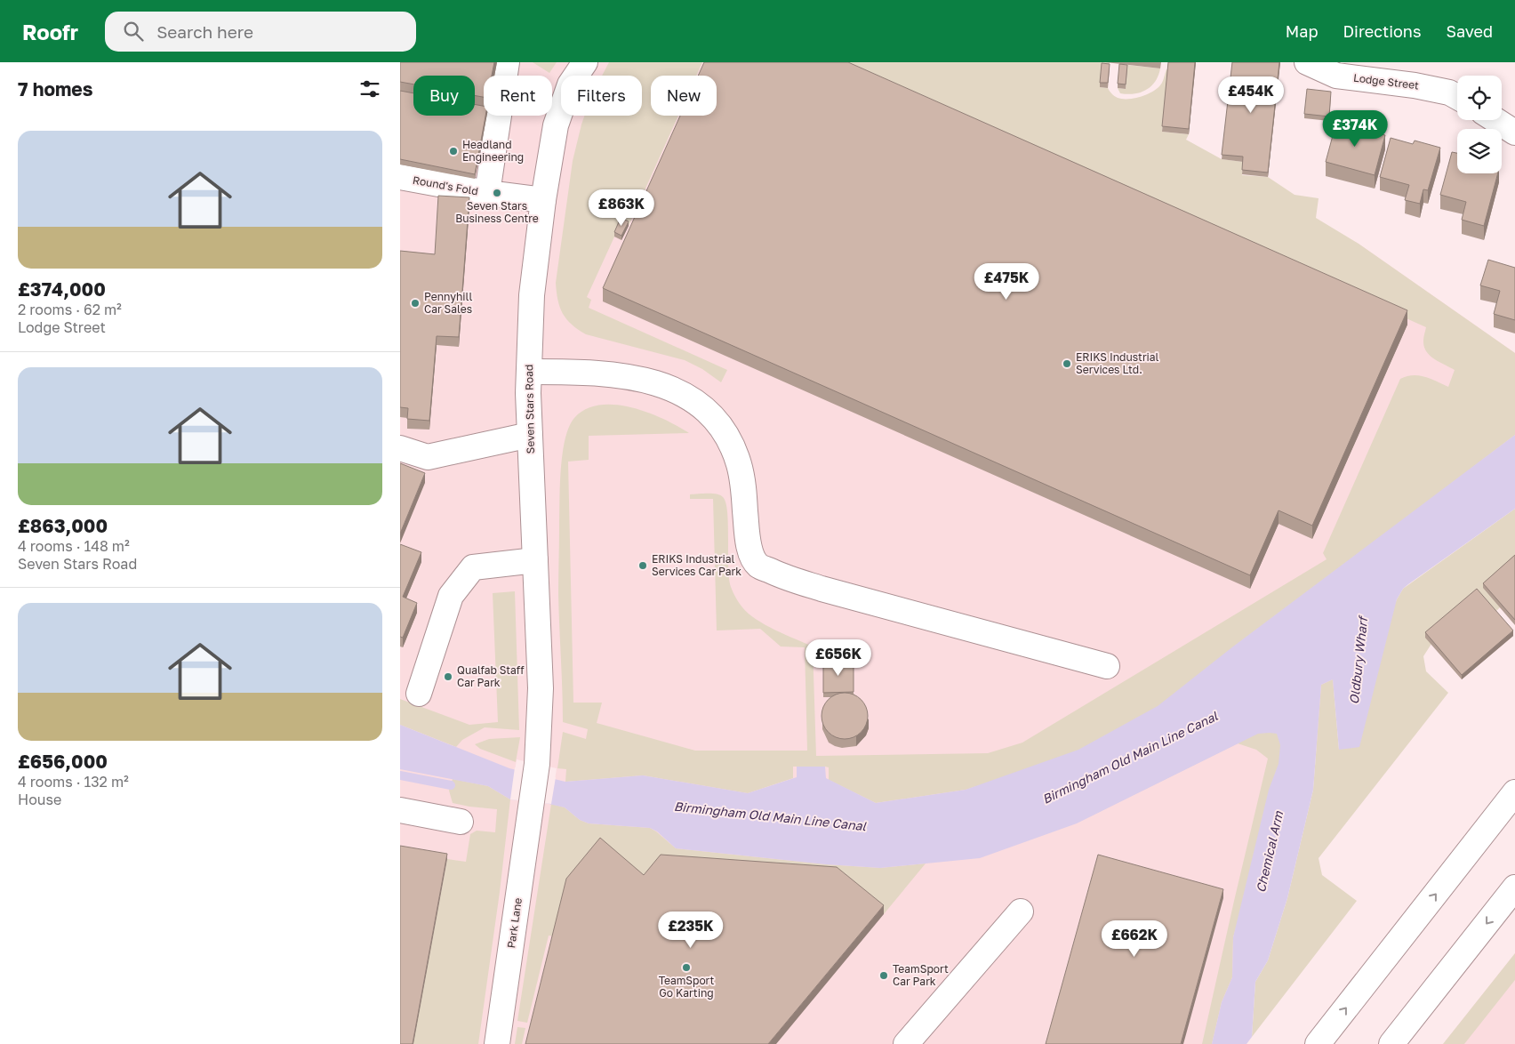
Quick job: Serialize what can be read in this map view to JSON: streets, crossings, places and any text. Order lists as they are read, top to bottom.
{
  "streets": {
    "main road": [
      "Lodge Street",
      "Round's Fold",
      "Seven Stars Road",
      "Park Lane"
    ]
  },
  "crossings": [
    ["Round's Fold", "Seven Stars Road"],
    ["Seven Stars Road", "Park Lane"]
  ],
  "water": ["Oldbury Wharf", "Birmingham Old Main Line Canal", "Chemical Arm"],
  "places": [
    "Headland Engineering",
    "Seven Stars Business Centre",
    "Pennyhill Car Sales",
    "ERIKS Industrial Services Ltd.",
    "ERIKS Industrial Services Car Park",
    "Qualfab Staff Car Park",
    "TeamSport Go Karting",
    "TeamSport Car Park"
  ],
  "page": {
    "header": "Roofr",
    "search": "Search here",
    "nav": ["Map", "Directions", "Saved"],
    "heading": "7 homes",
    "chip": [
      "Buy",
      "Rent",
      "Filters",
      "New"
    ],
    "price": [
      "£454K",
      "£374K",
      "£863K",
      "£475K",
      "£656K",
      "£235K",
      "£662K"
    ],
    "list": [
      {
        "name": "£374,000",
        "note": "2 rooms · 62 m² · Lodge Street"
      },
      {
        "name": "£863,000",
        "note": "4 rooms · 148 m² · Seven Stars Road"
      },
      {
        "name": "£656,000",
        "note": "4 rooms · 132 m² · House"
      }
    ]
  }
}
